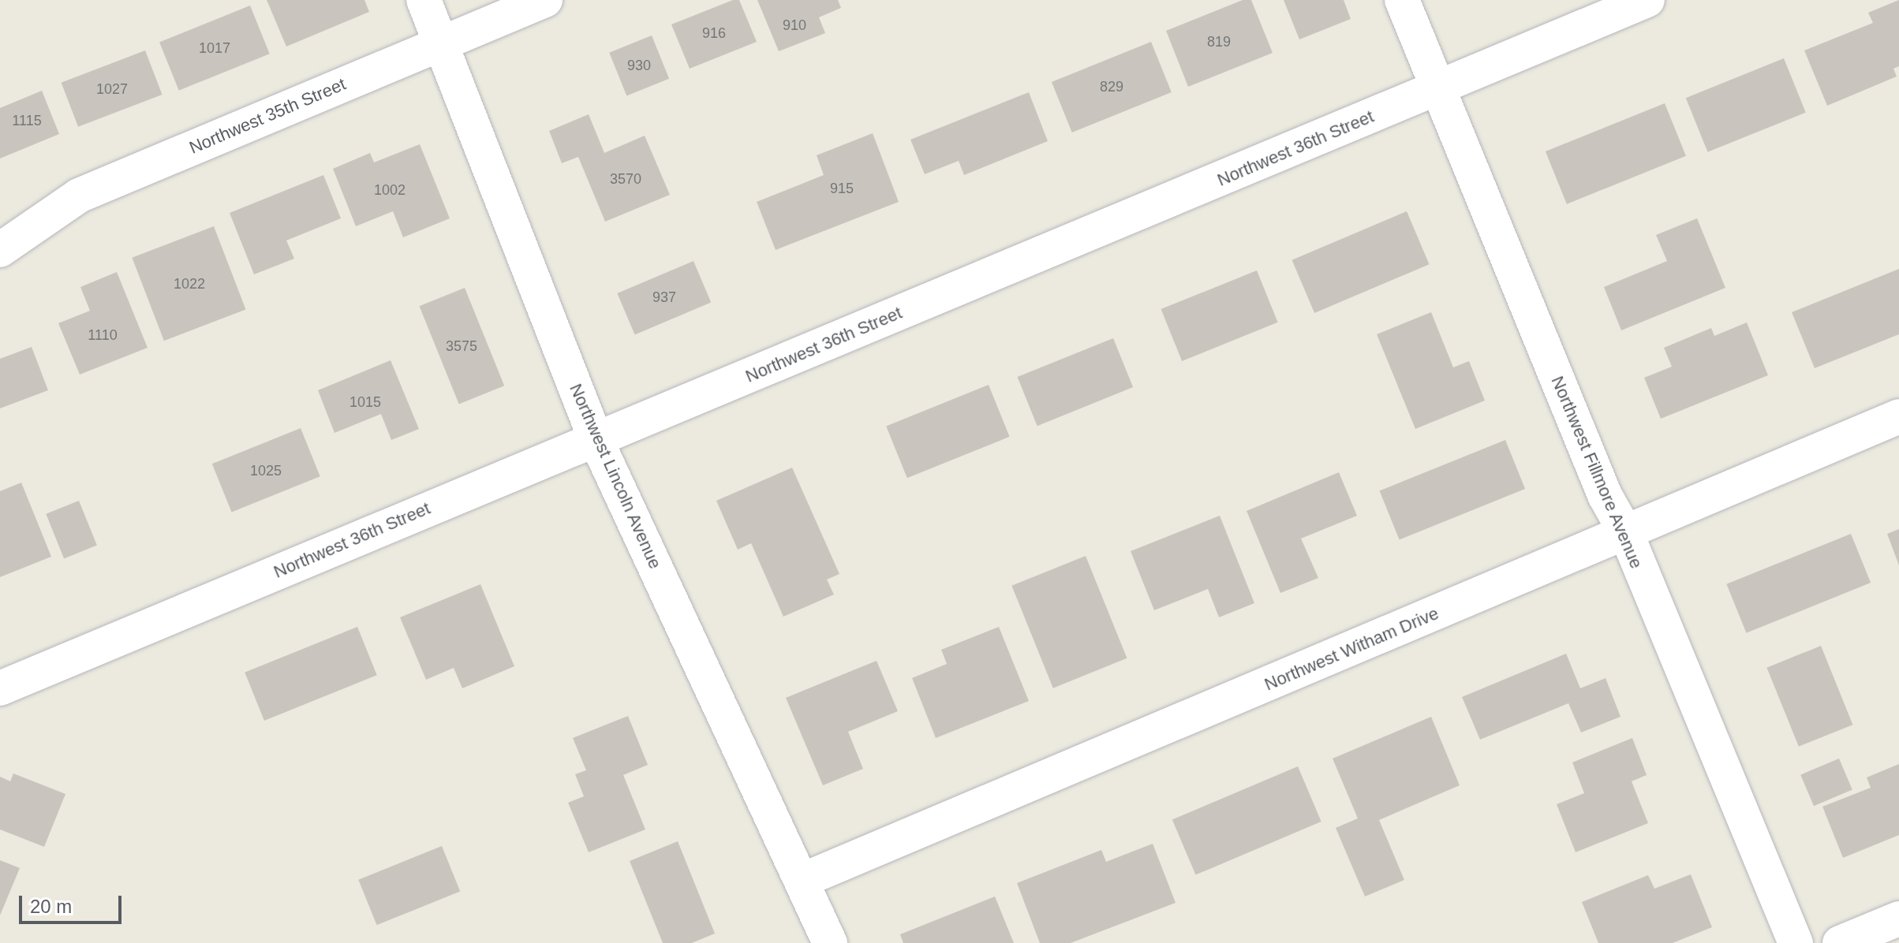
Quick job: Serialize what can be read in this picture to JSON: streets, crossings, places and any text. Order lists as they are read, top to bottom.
{
  "streets": {
    "street": [
      "Northwest 35th Street",
      "Northwest 36th Street",
      "Northwest Fillmore Avenue",
      "Northwest Lincoln Avenue",
      "Northwest Witham Drive"
    ]
  },
  "crossings": [
    ["Northwest 35th Street", "Northwest Lincoln Avenue"],
    ["Northwest 36th Street", "Northwest Fillmore Avenue"],
    ["Northwest 36th Street", "Northwest Lincoln Avenue"],
    ["Northwest Fillmore Avenue", "Northwest Witham Drive"],
    ["Northwest Lincoln Avenue", "Northwest Witham Drive"]
  ],
  "house_numbers": [
    "910",
    "916",
    "819",
    "1017",
    "930",
    "829",
    "1027",
    "1115",
    "3570",
    "915",
    "1002",
    "1022",
    "937",
    "1110",
    "3575",
    "1015",
    "1025"
  ],
  "scale_bar": "20 m"
}
